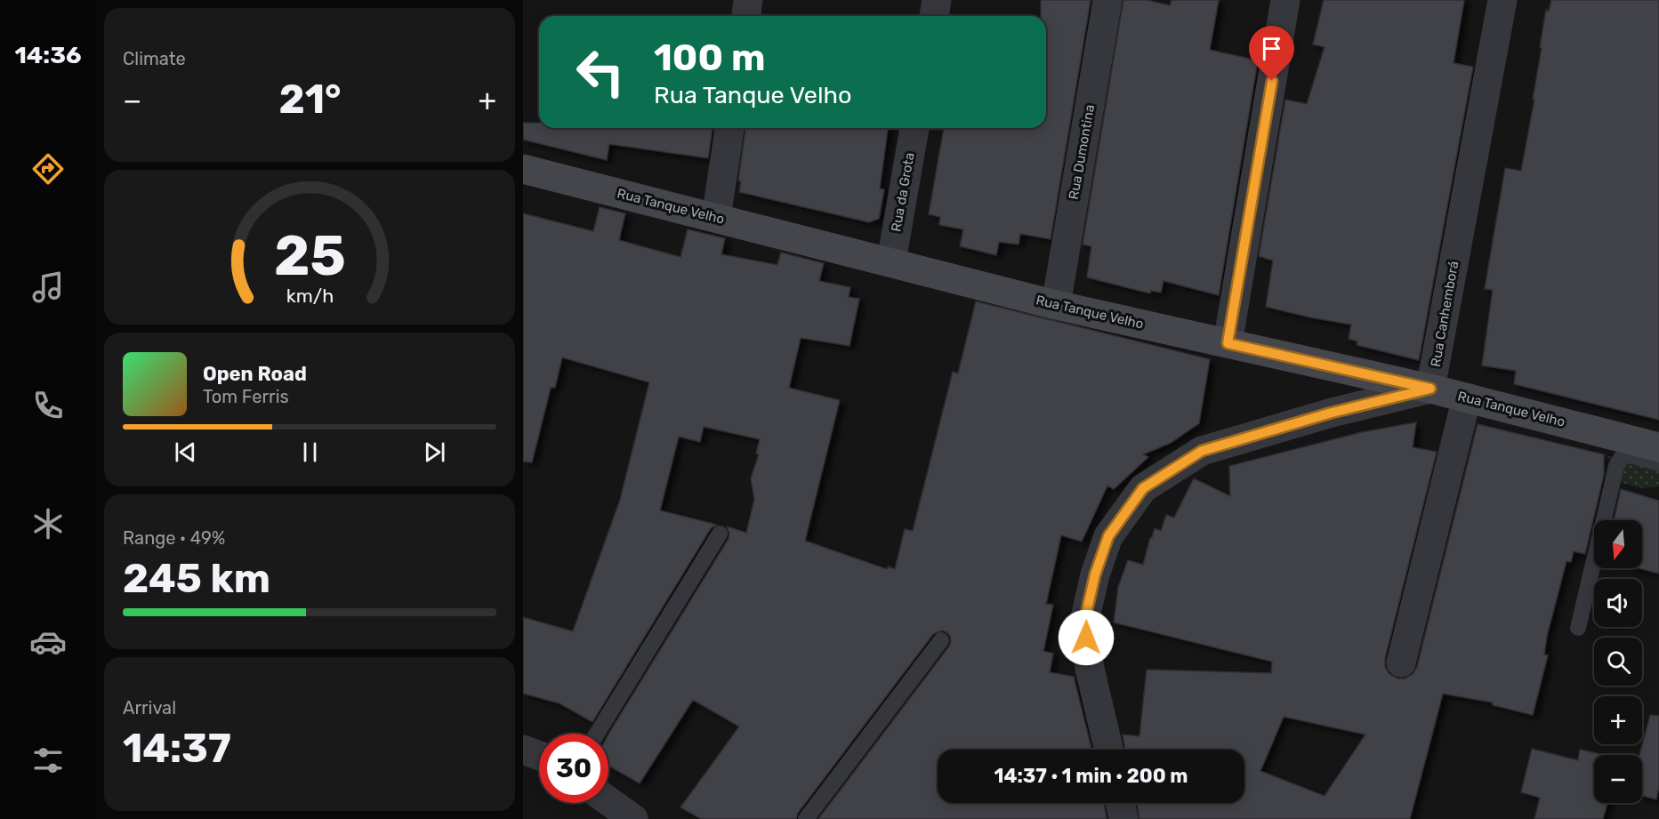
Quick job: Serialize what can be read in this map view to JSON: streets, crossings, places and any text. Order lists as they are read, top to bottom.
{
  "streets": {
    "street": [
      "Rua Dumontina",
      "Rua da Grota",
      "Rua Tanque Velho",
      "Rua Canhemborá"
    ]
  },
  "crossings": [
    ["Rua Dumontina", "Rua Tanque Velho"],
    ["Rua da Grota", "Rua Tanque Velho"],
    ["Rua Tanque Velho", "Rua Canhemborá"]
  ],
  "north": "bottom",
  "page": {
    "tabs": "14:36",
    "tile": [
      "Climate",
      ["Range · 49%", "245 km"],
      ["Arrival", "14:37"]
    ],
    "turn": ["100 m", "Rua Tanque Velho"],
    "heat": ["−", "21°", "+"],
    "song": ["Open Road", "Tom Ferris"],
    "map_buttons": ["+", "−"],
    "limit": "30",
    "trip": "14:37 · 1 min · 200 m",
    "gauge": ["25", "km/h"]
  }
}
